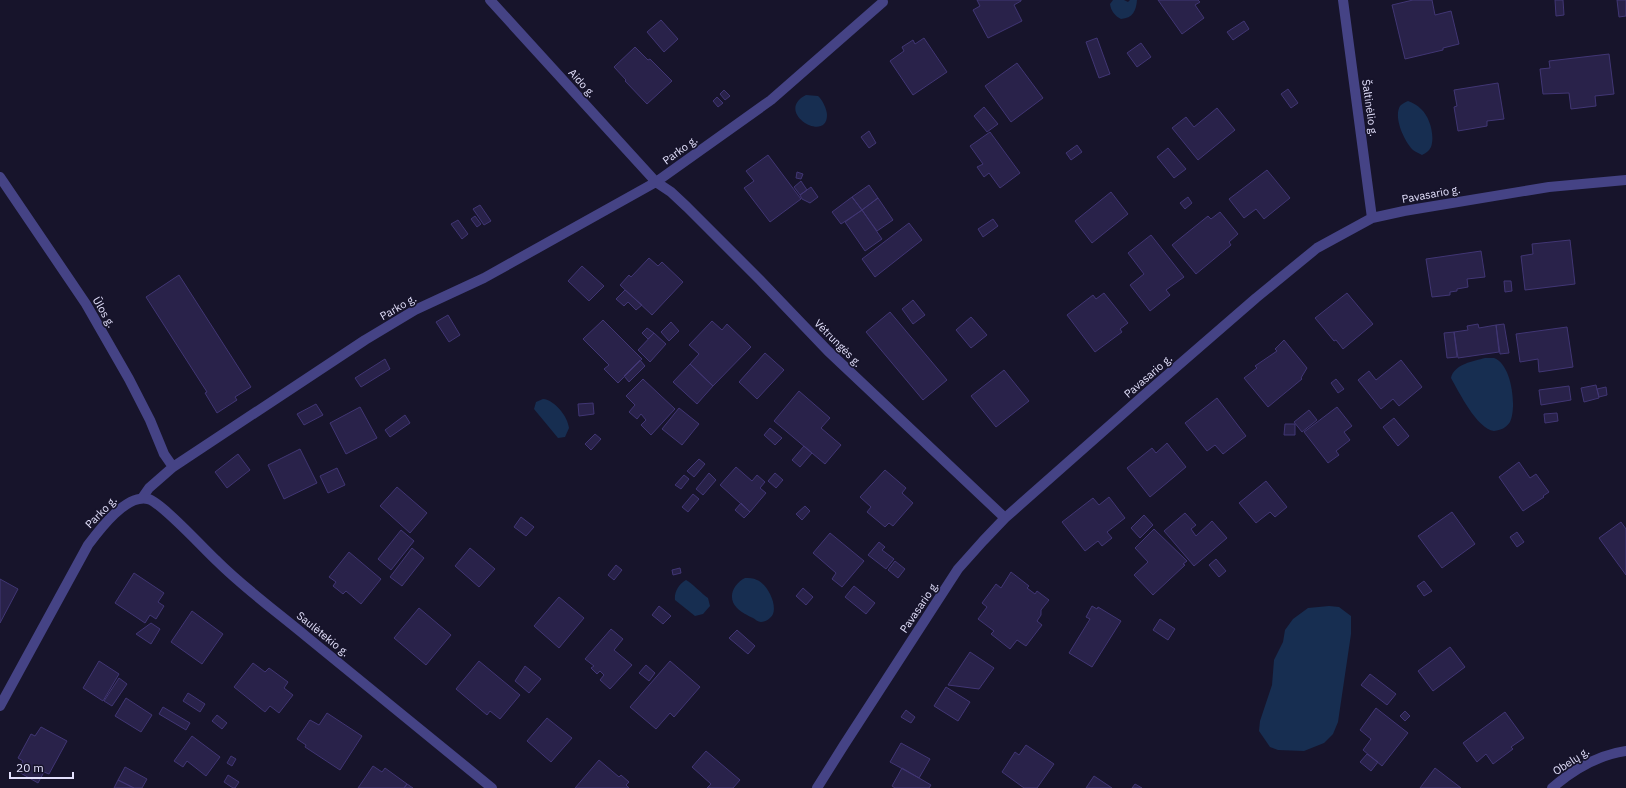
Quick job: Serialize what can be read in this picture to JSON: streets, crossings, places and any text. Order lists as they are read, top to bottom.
{
  "streets": {
    "street": [
      "Aido g.",
      "Šaltinėlio g.",
      "Parko g.",
      "Pavasario g.",
      "Ūlos g.",
      "Vėtrungės g.",
      "Saulėtekio g.",
      "Obelų g."
    ]
  },
  "crossings": [
    ["Aido g.", "Parko g."],
    ["Aido g.", "Vėtrungės g."],
    ["Šaltinėlio g.", "Pavasario g."],
    ["Parko g.", "Ūlos g."],
    ["Parko g.", "Vėtrungės g."],
    ["Parko g.", "Saulėtekio g."],
    ["Pavasario g.", "Vėtrungės g."]
  ],
  "scale_bar": "20 m"
}
